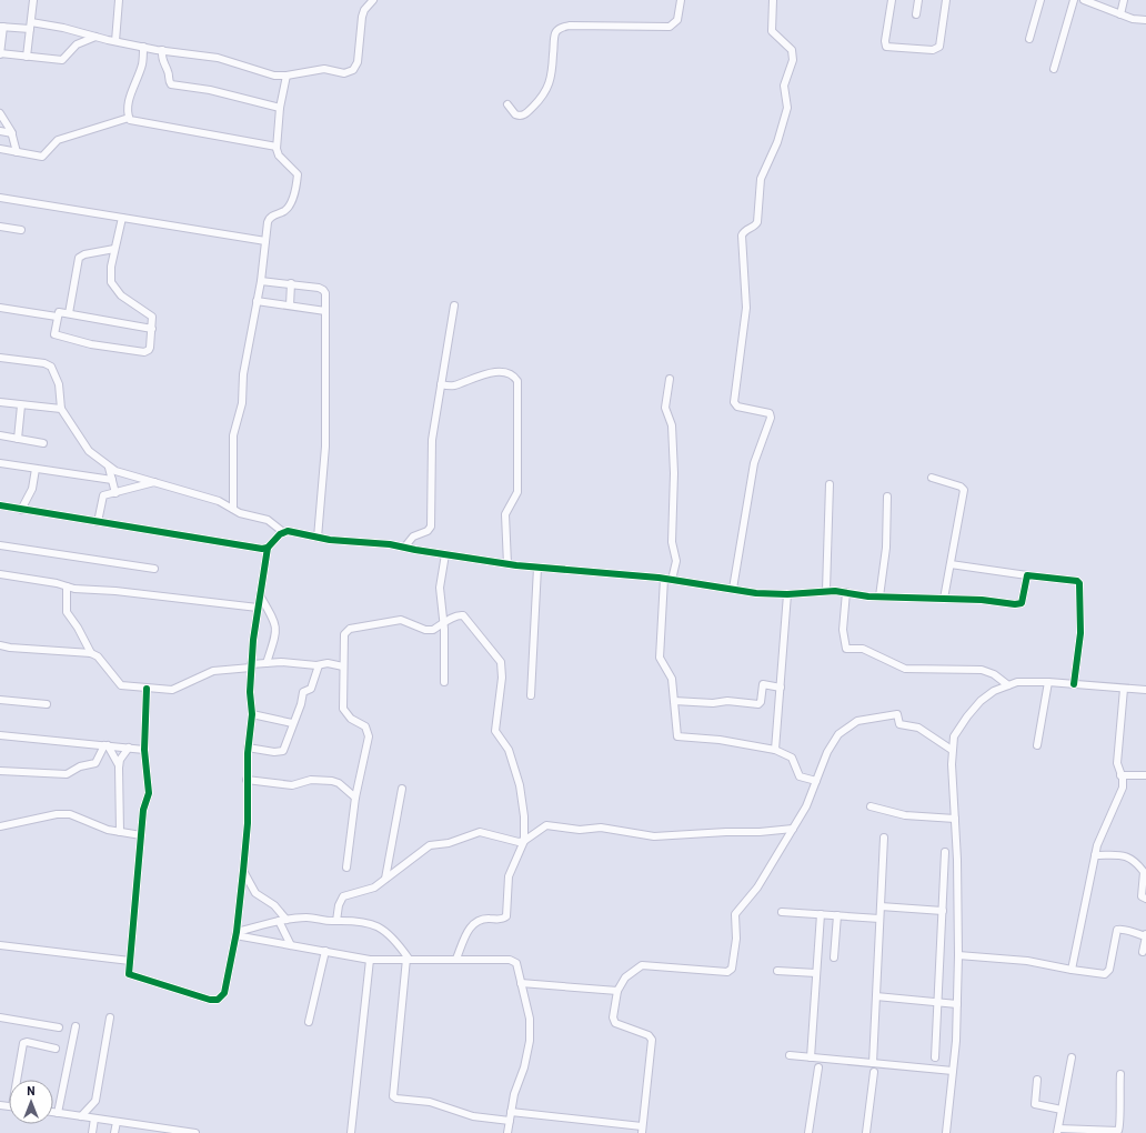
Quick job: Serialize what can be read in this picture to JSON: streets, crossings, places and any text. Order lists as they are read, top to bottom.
{
  "north": "top"
}
